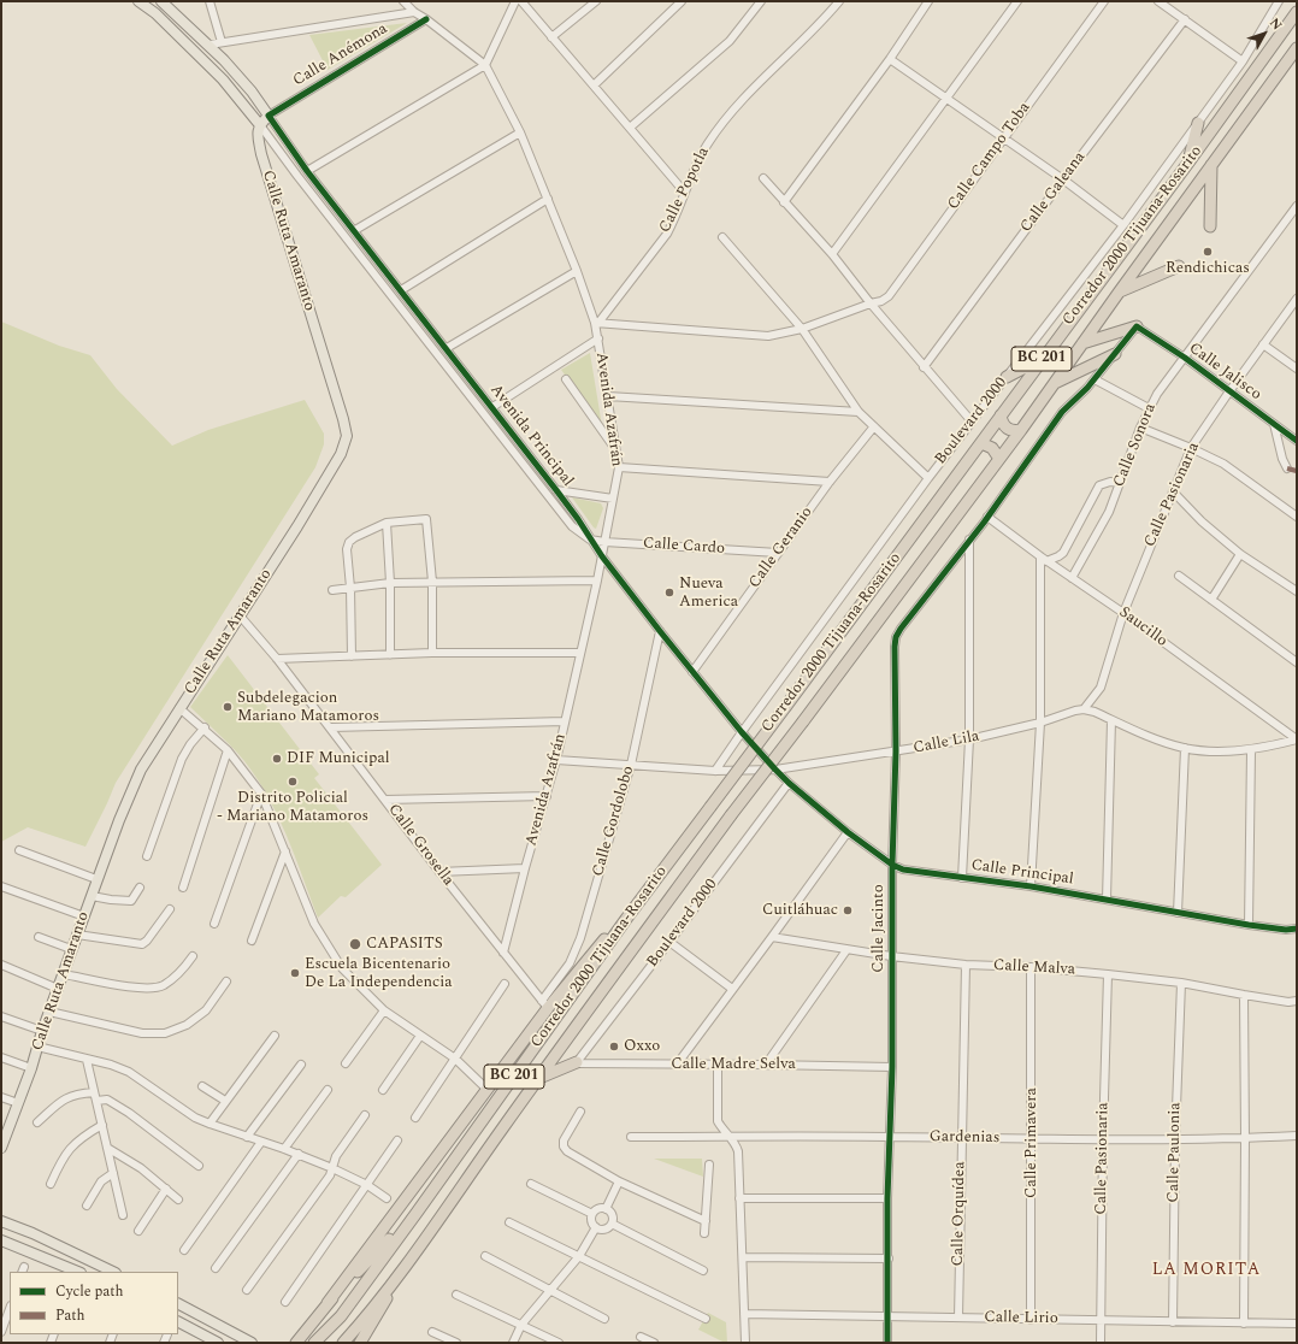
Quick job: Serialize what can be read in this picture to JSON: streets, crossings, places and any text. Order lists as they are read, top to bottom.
{
  "streets": {
    "highway": ["Corredor 2000 Tijuana-Rosarito", "BC 201"],
    "main road": ["Calle Ruta Amaranto", "Avenida Principal"],
    "street": [
      "Calle Anémona",
      "Calle Campo Toba",
      "Calle Popotla",
      "Calle Galeana",
      "Calle Jalisco",
      "Avenida Azafrán",
      "Boulevard 2000",
      "Calle Sonora",
      "Calle Pasionaria",
      "Calle Cardo",
      "Calle Geranio",
      "Saucillo",
      "Calle Lila",
      "Calle Gordolobo",
      "Calle Grosella",
      "Calle Principal",
      "Calle Jacinto",
      "Calle Malva",
      "Calle Madre Selva",
      "Gardenias",
      "Calle Primavera",
      "Calle Paulonia",
      "Calle Orquídea",
      "Calle Lirio"
    ]
  },
  "crossings": [
    ["Calle Anémona", "Avenida Azafrán"],
    ["Calle Anémona", "Avenida Principal"],
    ["Calle Campo Toba", "Calle Popotla"],
    ["Calle Campo Toba", "Avenida Azafrán"],
    ["Calle Popotla", "Avenida Azafrán"],
    ["Calle Ruta Amaranto", "Avenida Principal"],
    ["Calle Ruta Amaranto", "Calle Grosella"],
    ["Calle Jalisco", "Calle Sonora"],
    ["Calle Jalisco", "Calle Pasionaria"],
    ["Calle Jalisco", "Calle Jacinto"],
    ["Avenida Azafrán", "Avenida Principal"],
    ["Avenida Azafrán", "Calle Cardo"],
    ["Avenida Azafrán", "Calle Lila"],
    ["Avenida Azafrán", "Calle Grosella"],
    ["Boulevard 2000", "Avenida Principal"],
    ["Boulevard 2000", "Calle Lila"],
    ["Boulevard 2000", "Calle Principal"],
    ["Boulevard 2000", "Calle Madre Selva"],
    ["Avenida Principal", "Calle Cardo"],
    ["Avenida Principal", "Calle Geranio"],
    ["Avenida Principal", "Calle Lila"],
    ["Avenida Principal", "Calle Gordolobo"],
    ["Avenida Principal", "Calle Principal"],
    ["Calle Sonora", "Saucillo"],
    ["Calle Pasionaria", "Saucillo"],
    ["Calle Pasionaria", "Calle Lila"],
    ["Calle Pasionaria", "Calle Malva"],
    ["Calle Pasionaria", "Gardenias"],
    ["Calle Pasionaria", "Calle Lirio"],
    ["Calle Cardo", "Calle Geranio"],
    ["Saucillo", "Calle Jacinto"],
    ["Calle Lila", "Calle Gordolobo"],
    ["Calle Lila", "Calle Principal"],
    ["Calle Lila", "Calle Jacinto"],
    ["Calle Gordolobo", "Calle Grosella"],
    ["Calle Principal", "Calle Jacinto"],
    ["Calle Jacinto", "Calle Malva"],
    ["Calle Jacinto", "Calle Madre Selva"],
    ["Calle Jacinto", "Gardenias"],
    ["Calle Jacinto", "Calle Lirio"],
    ["Calle Malva", "Calle Primavera"],
    ["Calle Malva", "Calle Paulonia"],
    ["Calle Malva", "Calle Orquídea"],
    ["Gardenias", "Calle Primavera"],
    ["Gardenias", "Calle Paulonia"],
    ["Gardenias", "Calle Orquídea"],
    ["Calle Primavera", "Calle Lirio"],
    ["Calle Paulonia", "Calle Lirio"],
    ["Calle Orquídea", "Calle Lirio"]
  ],
  "districts": ["LA MORITA"],
  "places": [
    "Rendichicas",
    "Nueva America",
    "Subdelegacion Mariano Matamoros",
    "DIF Municipal",
    "Distrito Policial - Mariano Matamoros",
    "Cuitláhuac",
    "CAPASITS",
    "Escuela Bicentenario De La Independencia",
    "Oxxo"
  ],
  "legend": ["Cycle path", "Path"],
  "north": "top right"
}
